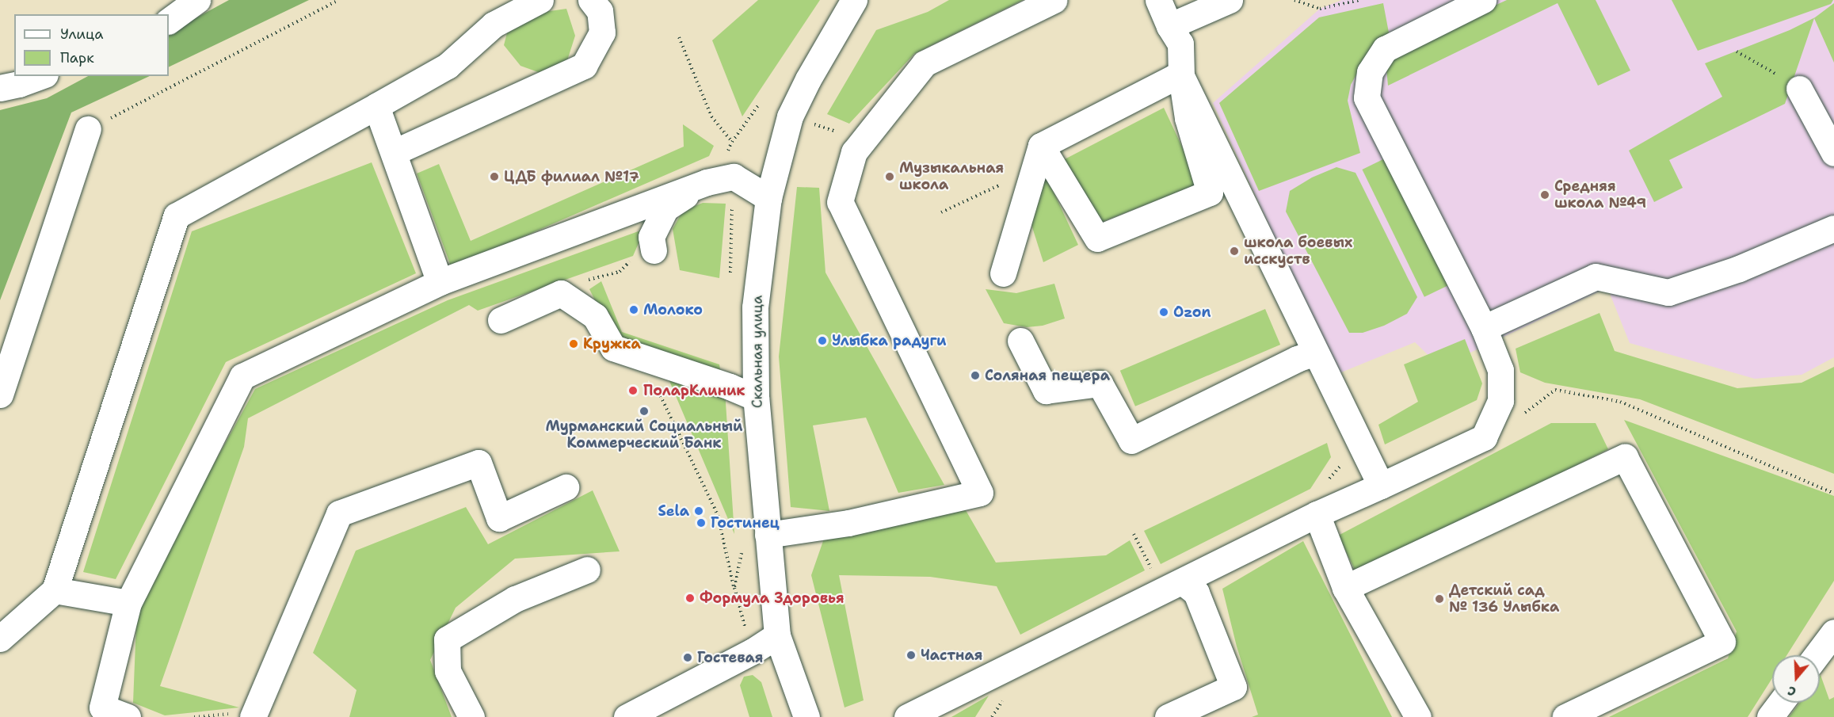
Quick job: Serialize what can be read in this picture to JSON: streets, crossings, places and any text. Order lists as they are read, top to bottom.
{
  "streets": {
    "street": ["Скальная улица"]
  },
  "places": [
    "ЦДБ филиал №17",
    "Музыкальная школа",
    "Средняя школа №49",
    "школа боевых исскуств",
    "Молоко",
    "Ozon",
    "Улыбка радуги",
    "Кружка",
    "Соляная пещера",
    "ПоларКлиник",
    "Мурманский Социальный Коммерческий Банк",
    "Sela",
    "Гостинец",
    "Формула Здоровья",
    "Детский сад № 136 Улыбка",
    "Частная",
    "Гостевая"
  ],
  "legend": ["Улица", "Парк"],
  "north": "bottom"
}
